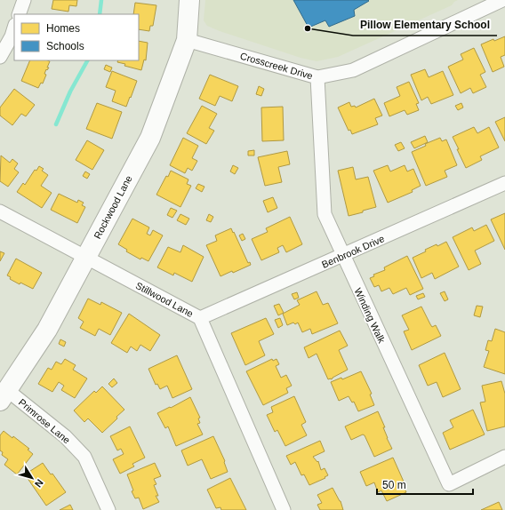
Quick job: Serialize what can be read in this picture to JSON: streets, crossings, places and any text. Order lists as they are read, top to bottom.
{
  "streets": {
    "street": [
      "Crosscreek Drive",
      "Rockwood Lane",
      "Benbrook Drive",
      "Stillwood Lane",
      "Winding Walk",
      "Primrose Lane"
    ]
  },
  "crossings": [
    ["Crosscreek Drive", "Rockwood Lane"],
    ["Crosscreek Drive", "Winding Walk"],
    ["Rockwood Lane", "Stillwood Lane"],
    ["Rockwood Lane", "Primrose Lane"],
    ["Benbrook Drive", "Stillwood Lane"],
    ["Benbrook Drive", "Winding Walk"]
  ],
  "places": ["Pillow Elementary School"],
  "legend": ["Homes", "Schools"],
  "scale_bar": "50 m",
  "north": "bottom right"
}
